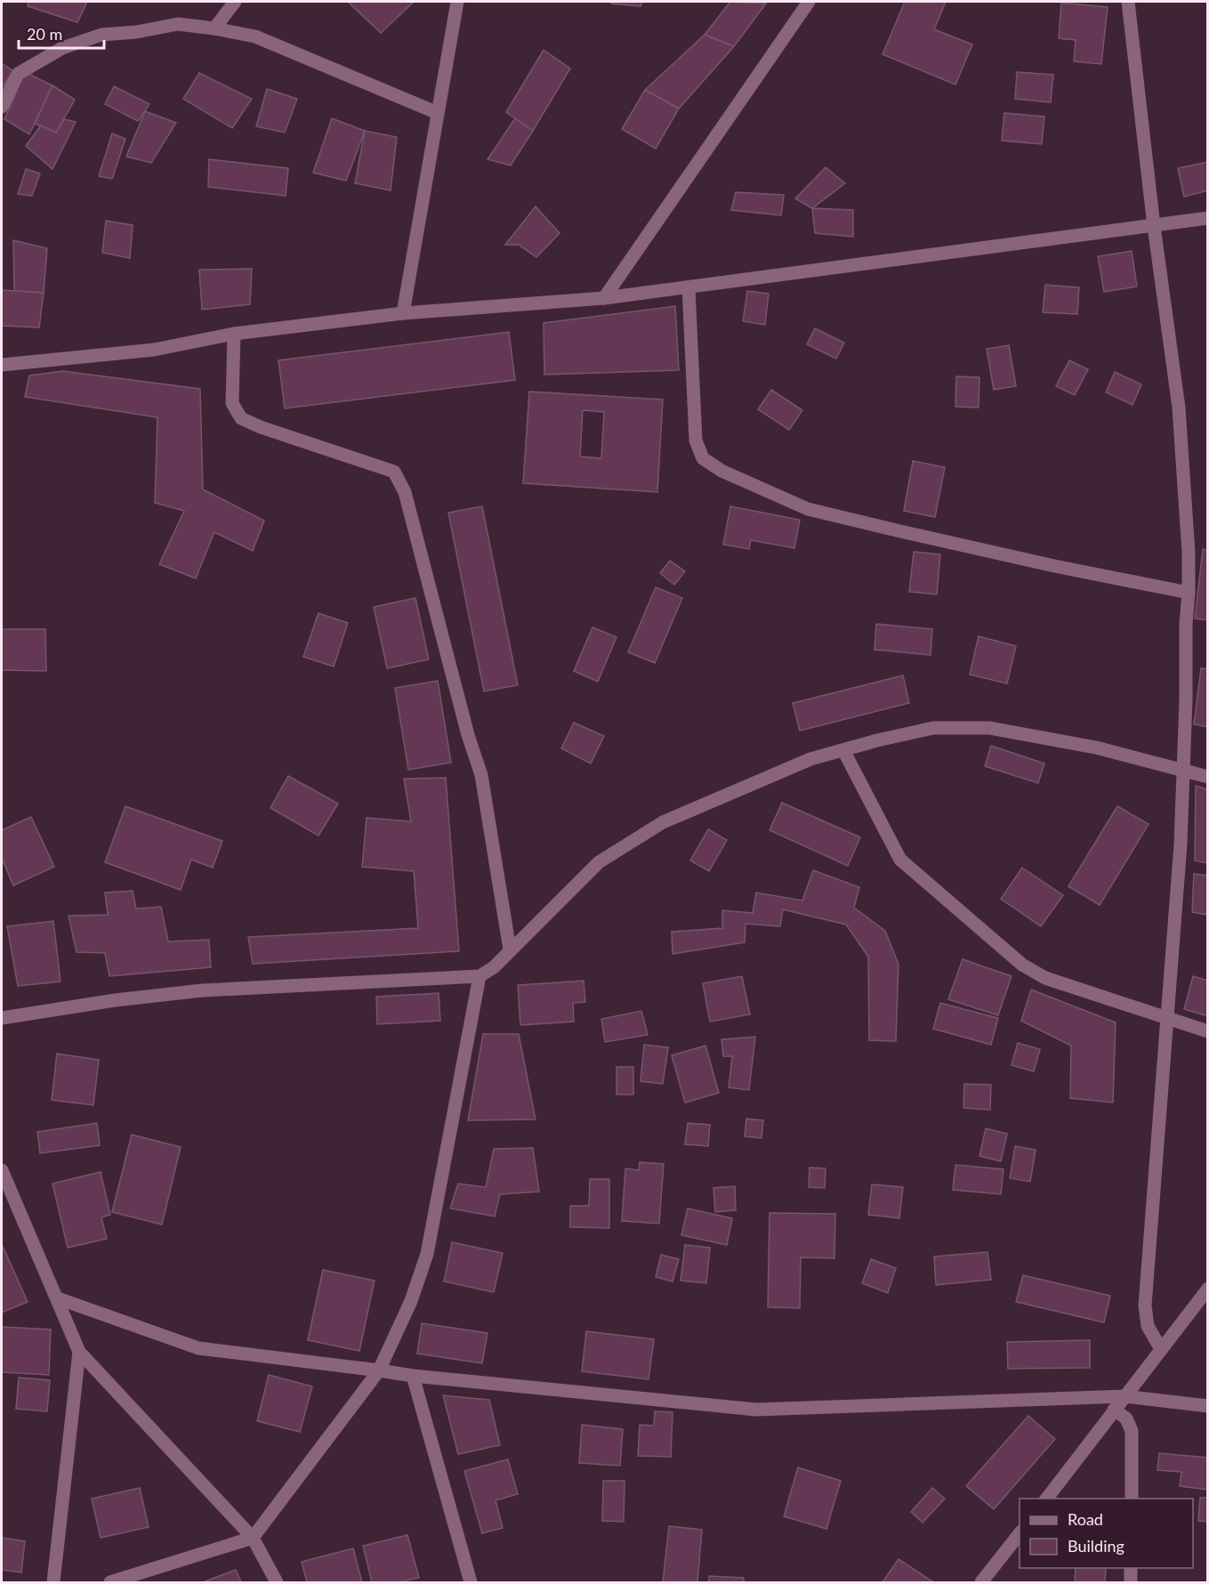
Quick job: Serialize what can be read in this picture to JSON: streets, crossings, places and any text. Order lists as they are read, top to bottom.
{
  "legend": ["Road", "Building"],
  "scale_bar": "20 m"
}
